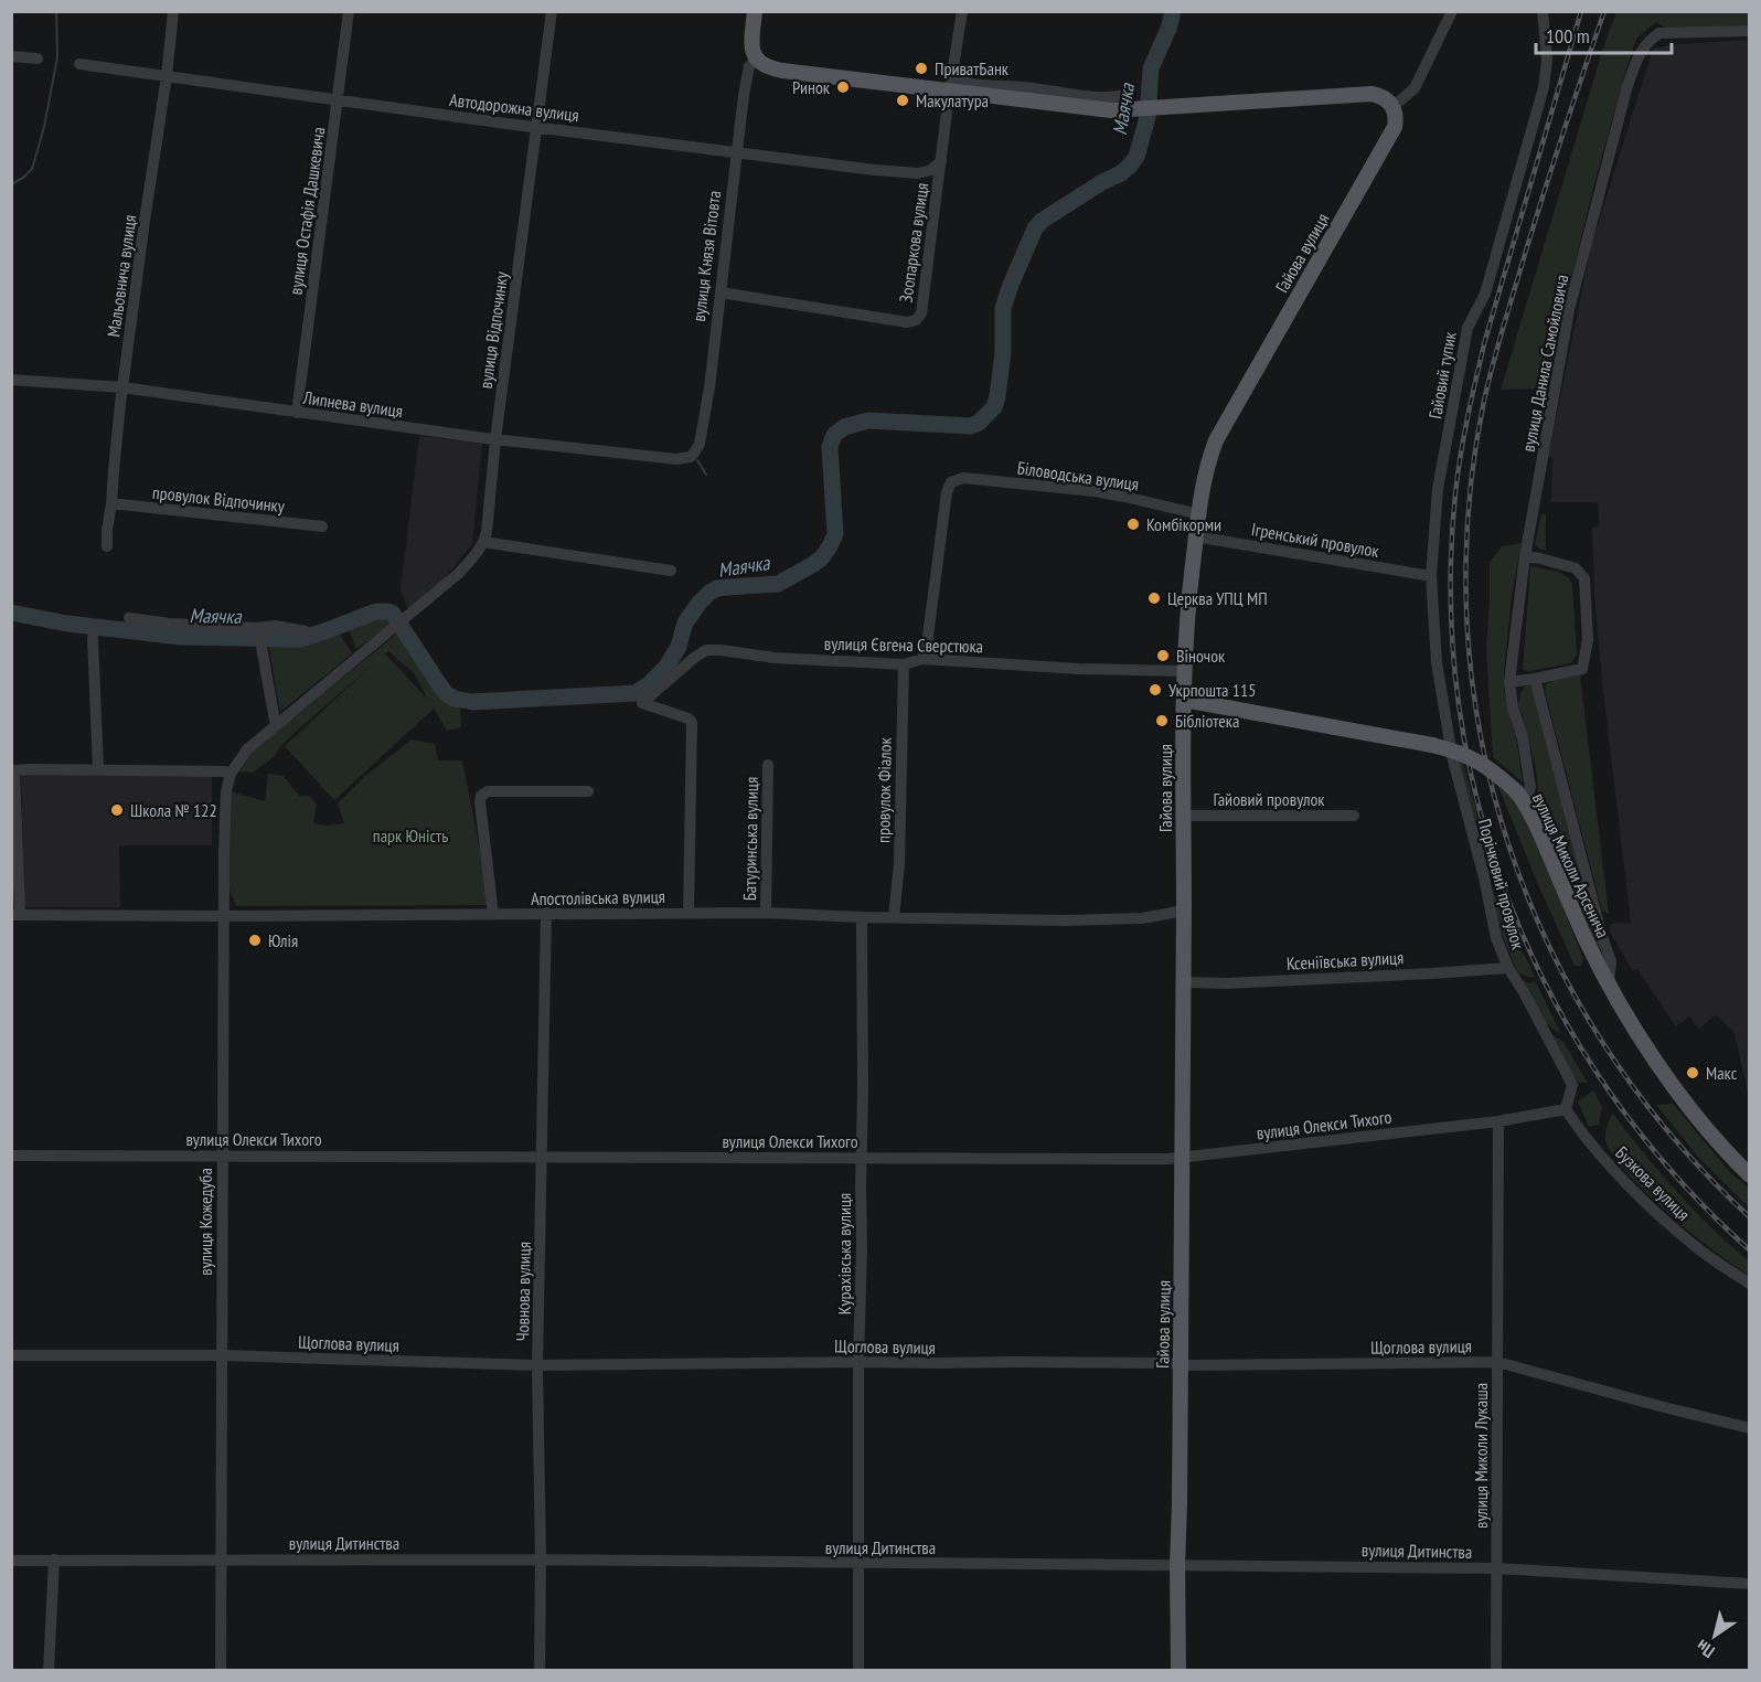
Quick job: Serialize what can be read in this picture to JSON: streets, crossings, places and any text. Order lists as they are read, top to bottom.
{
  "streets": {
    "main road": ["Гайова вулиця", "вулиця Князя Вітовта", "вулиця Миколи Арсенича"],
    "street": [
      "Автодорожна вулиця",
      "вулиця Остафія Дашкевича",
      "Зоопаркова вулиця",
      "Мальовнича вулиця",
      "вулиця Відпочинку",
      "вулиця Данила Самойловича",
      "Гайовий тупик",
      "Липнева вулиця",
      "Біловодська вулиця",
      "провулок Відпочинку",
      "Ігренський провулок",
      "вулиця Євгена Сверстюка",
      "провулок Фіалок",
      "Гайовий провулок",
      "Батуринська вулиця",
      "Порічковий провулок",
      "Апостолівська вулиця",
      "Ксеніївська вулиця",
      "вулиця Олекси Тихого",
      "Бузкова вулиця",
      "вулиця Кожедуба",
      "Курахівська вулиця",
      "Човнова вулиця",
      "Щоглова вулиця",
      "вулиця Миколи Лукаша",
      "вулиця Дитинства"
    ]
  },
  "crossings": [
    ["Автодорожна вулиця", "вулиця Остафія Дашкевича"],
    ["Автодорожна вулиця", "Зоопаркова вулиця"],
    ["Автодорожна вулиця", "вулиця Князя Вітовта"],
    ["Автодорожна вулиця", "Мальовнича вулиця"],
    ["Автодорожна вулиця", "вулиця Відпочинку"],
    ["вулиця Остафія Дашкевича", "Липнева вулиця"],
    ["Зоопаркова вулиця", "вулиця Князя Вітовта"],
    ["Гайова вулиця", "Біловодська вулиця"],
    ["Гайова вулиця", "Ігренський провулок"],
    ["Гайова вулиця", "вулиця Євгена Сверстюка"],
    ["Гайова вулиця", "Гайовий провулок"],
    ["Гайова вулиця", "вулиця Миколи Арсенича"],
    ["Гайова вулиця", "Апостолівська вулиця"],
    ["Гайова вулиця", "Ксеніївська вулиця"],
    ["Гайова вулиця", "вулиця Олекси Тихого"],
    ["Гайова вулиця", "Щоглова вулиця"],
    ["Гайова вулиця", "вулиця Дитинства"],
    ["вулиця Князя Вітовта", "Липнева вулиця"],
    ["Мальовнича вулиця", "Липнева вулиця"],
    ["Мальовнича вулиця", "провулок Відпочинку"],
    ["вулиця Відпочинку", "Липнева вулиця"],
    ["вулиця Відпочинку", "вулиця Кожедуба"],
    ["вулиця Данила Самойловича", "вулиця Миколи Арсенича"],
    ["Гайовий тупик", "Ігренський провулок"],
    ["Гайовий тупик", "Порічковий провулок"],
    ["Біловодська вулиця", "вулиця Євгена Сверстюка"],
    ["вулиця Євгена Сверстюка", "провулок Фіалок"],
    ["вулиця Євгена Сверстюка", "Апостолівська вулиця"],
    ["провулок Фіалок", "Апостолівська вулиця"],
    ["Батуринська вулиця", "Апостолівська вулиця"],
    ["Порічковий провулок", "Ксеніївська вулиця"],
    ["Порічковий провулок", "вулиця Олекси Тихого"],
    ["Порічковий провулок", "Бузкова вулиця"],
    ["Апостолівська вулиця", "вулиця Кожедуба"],
    ["Апостолівська вулиця", "Курахівська вулиця"],
    ["Апостолівська вулиця", "Човнова вулиця"],
    ["вулиця Олекси Тихого", "Бузкова вулиця"],
    ["вулиця Олекси Тихого", "вулиця Кожедуба"],
    ["вулиця Олекси Тихого", "Курахівська вулиця"],
    ["вулиця Олекси Тихого", "Човнова вулиця"],
    ["вулиця Олекси Тихого", "вулиця Миколи Лукаша"],
    ["вулиця Кожедуба", "Щоглова вулиця"],
    ["вулиця Кожедуба", "вулиця Дитинства"],
    ["Курахівська вулиця", "Щоглова вулиця"],
    ["Курахівська вулиця", "вулиця Дитинства"],
    ["Човнова вулиця", "Щоглова вулиця"],
    ["Човнова вулиця", "вулиця Дитинства"],
    ["Щоглова вулиця", "вулиця Миколи Лукаша"],
    ["вулиця Миколи Лукаша", "вулиця Дитинства"]
  ],
  "water": ["Маячка"],
  "parks": ["парк Юність"],
  "places": [
    "ПриватБанк",
    "Ринок",
    "Макулатура",
    "Комбікорми",
    "Церква УПЦ МП",
    "Віночок",
    "Укрпошта 115",
    "Бібліотека",
    "Школа № 122",
    "Юлія",
    "Макс"
  ],
  "scale_bar": "100 m",
  "north": "bottom left"
}
